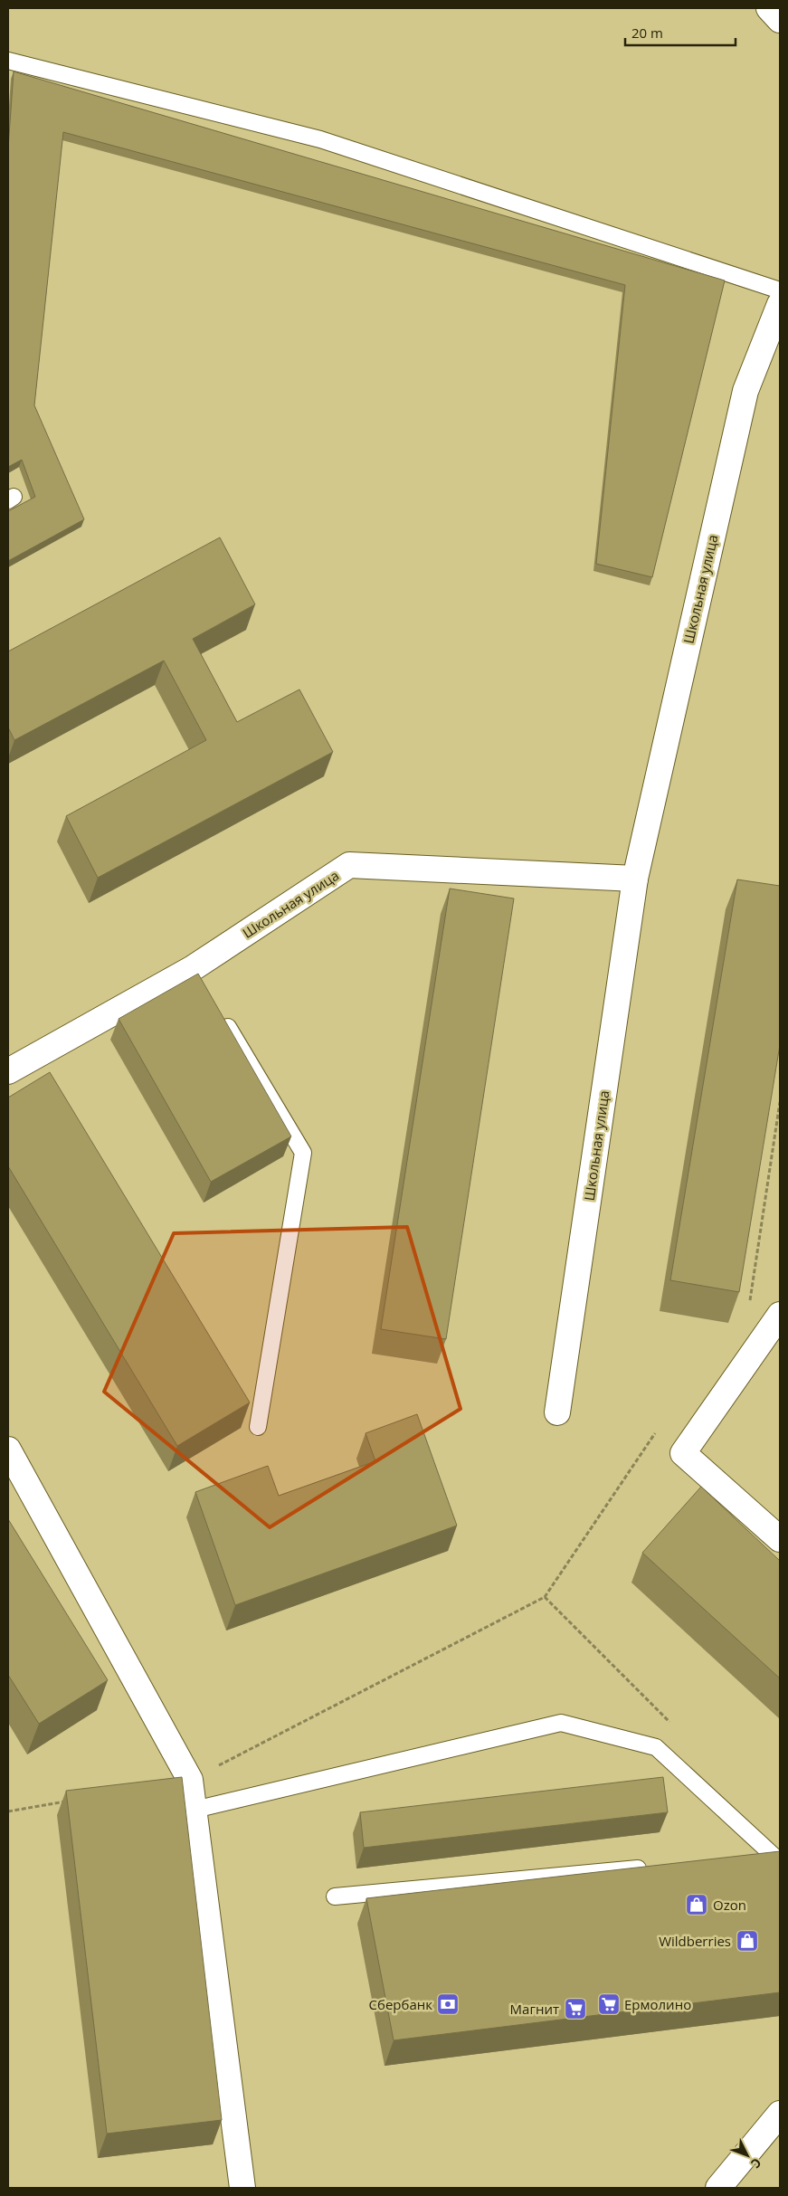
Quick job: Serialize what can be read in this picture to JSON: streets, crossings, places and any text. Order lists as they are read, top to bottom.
{
  "streets": {
    "street": ["Школьная улица"]
  },
  "places": {
    "shop": ["Ozon", "Wildberries"],
    "bank": ["Сбербанк"],
    "supermarket": ["Ермолино", "Магнит"]
  },
  "scale_bar": "20 m",
  "north": "bottom right"
}
